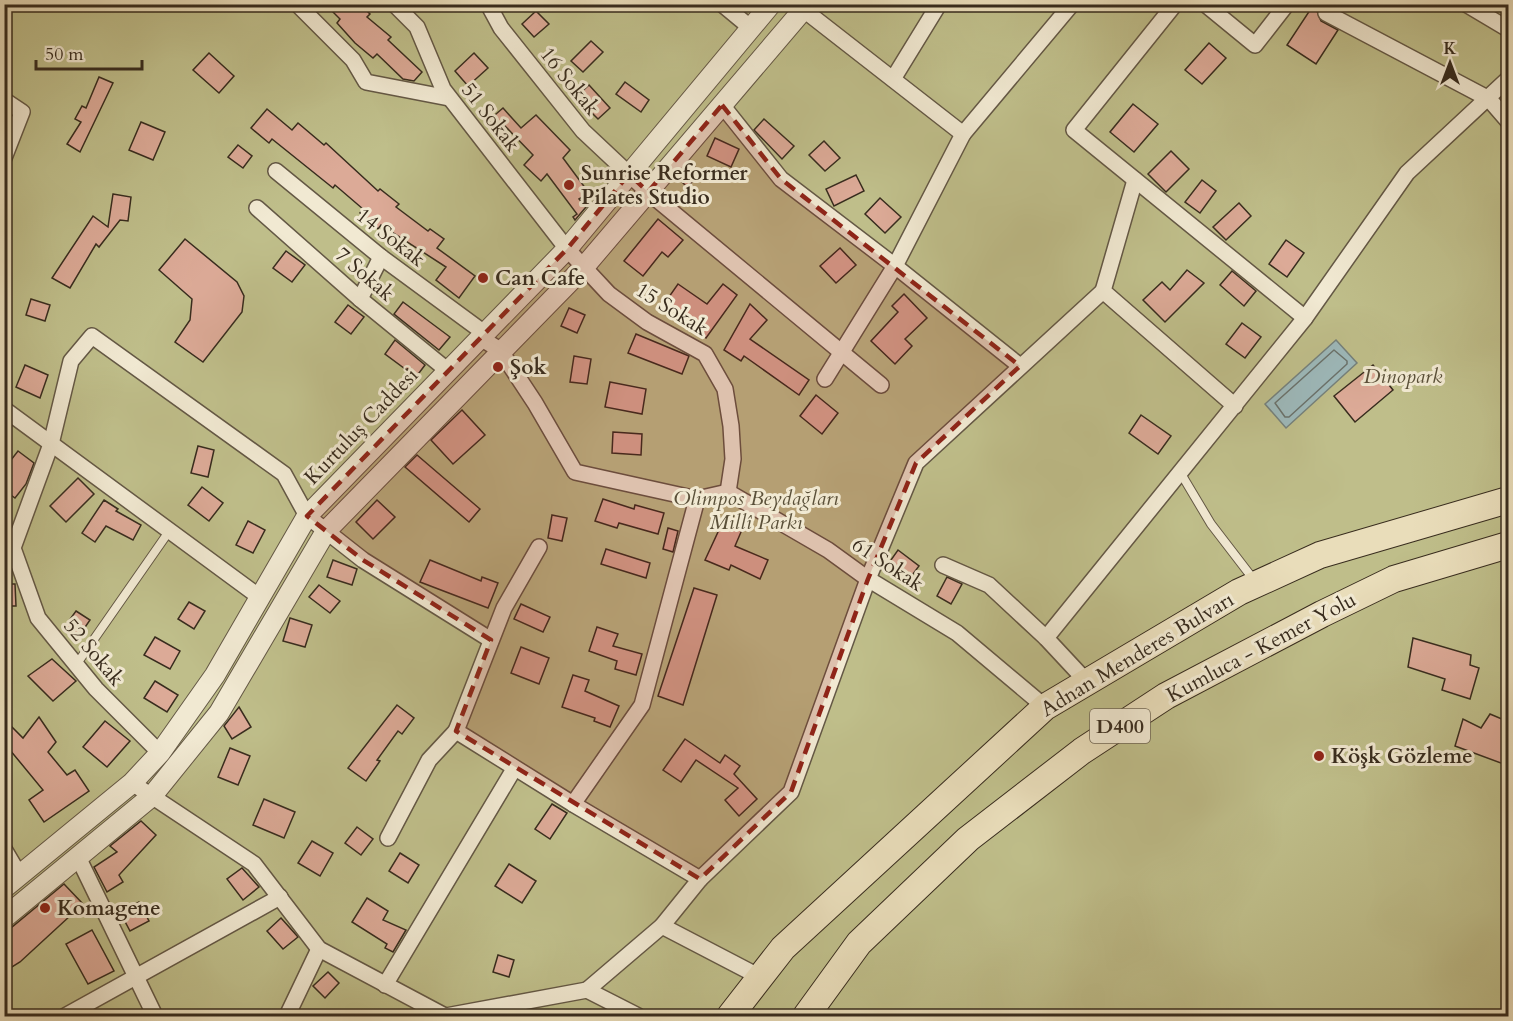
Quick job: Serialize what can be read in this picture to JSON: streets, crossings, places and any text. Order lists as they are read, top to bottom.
{
  "streets": {
    "highway": ["Kumluca - Kemer Yolu", "Adnan Menderes Bulvarı", "D400"],
    "street": [
      "16 Sokak",
      "51 Sokak",
      "14 Sokak",
      "7 Sokak",
      "15 Sokak",
      "Kurtuluş Caddesi",
      "61 Sokak",
      "52 Sokak"
    ]
  },
  "crossings": [
    ["16 Sokak", "Kurtuluş Caddesi"],
    ["51 Sokak", "15 Sokak"],
    ["51 Sokak", "Kurtuluş Caddesi"],
    ["14 Sokak", "Kurtuluş Caddesi"],
    ["7 Sokak", "Kurtuluş Caddesi"],
    ["15 Sokak", "Kurtuluş Caddesi"],
    ["15 Sokak", "61 Sokak"],
    ["Kurtuluş Caddesi", "52 Sokak"],
    ["61 Sokak", "Adnan Menderes Bulvarı"]
  ],
  "parks": ["Dinopark", "Olimpos Beydağları Millî Parkı"],
  "places": [
    "Sunrise Reformer Pilates Studio",
    "Can Cafe",
    "Şok",
    "Köşk Gözleme",
    "Komagene"
  ],
  "scale_bar": "50 m",
  "north": "top"
}
